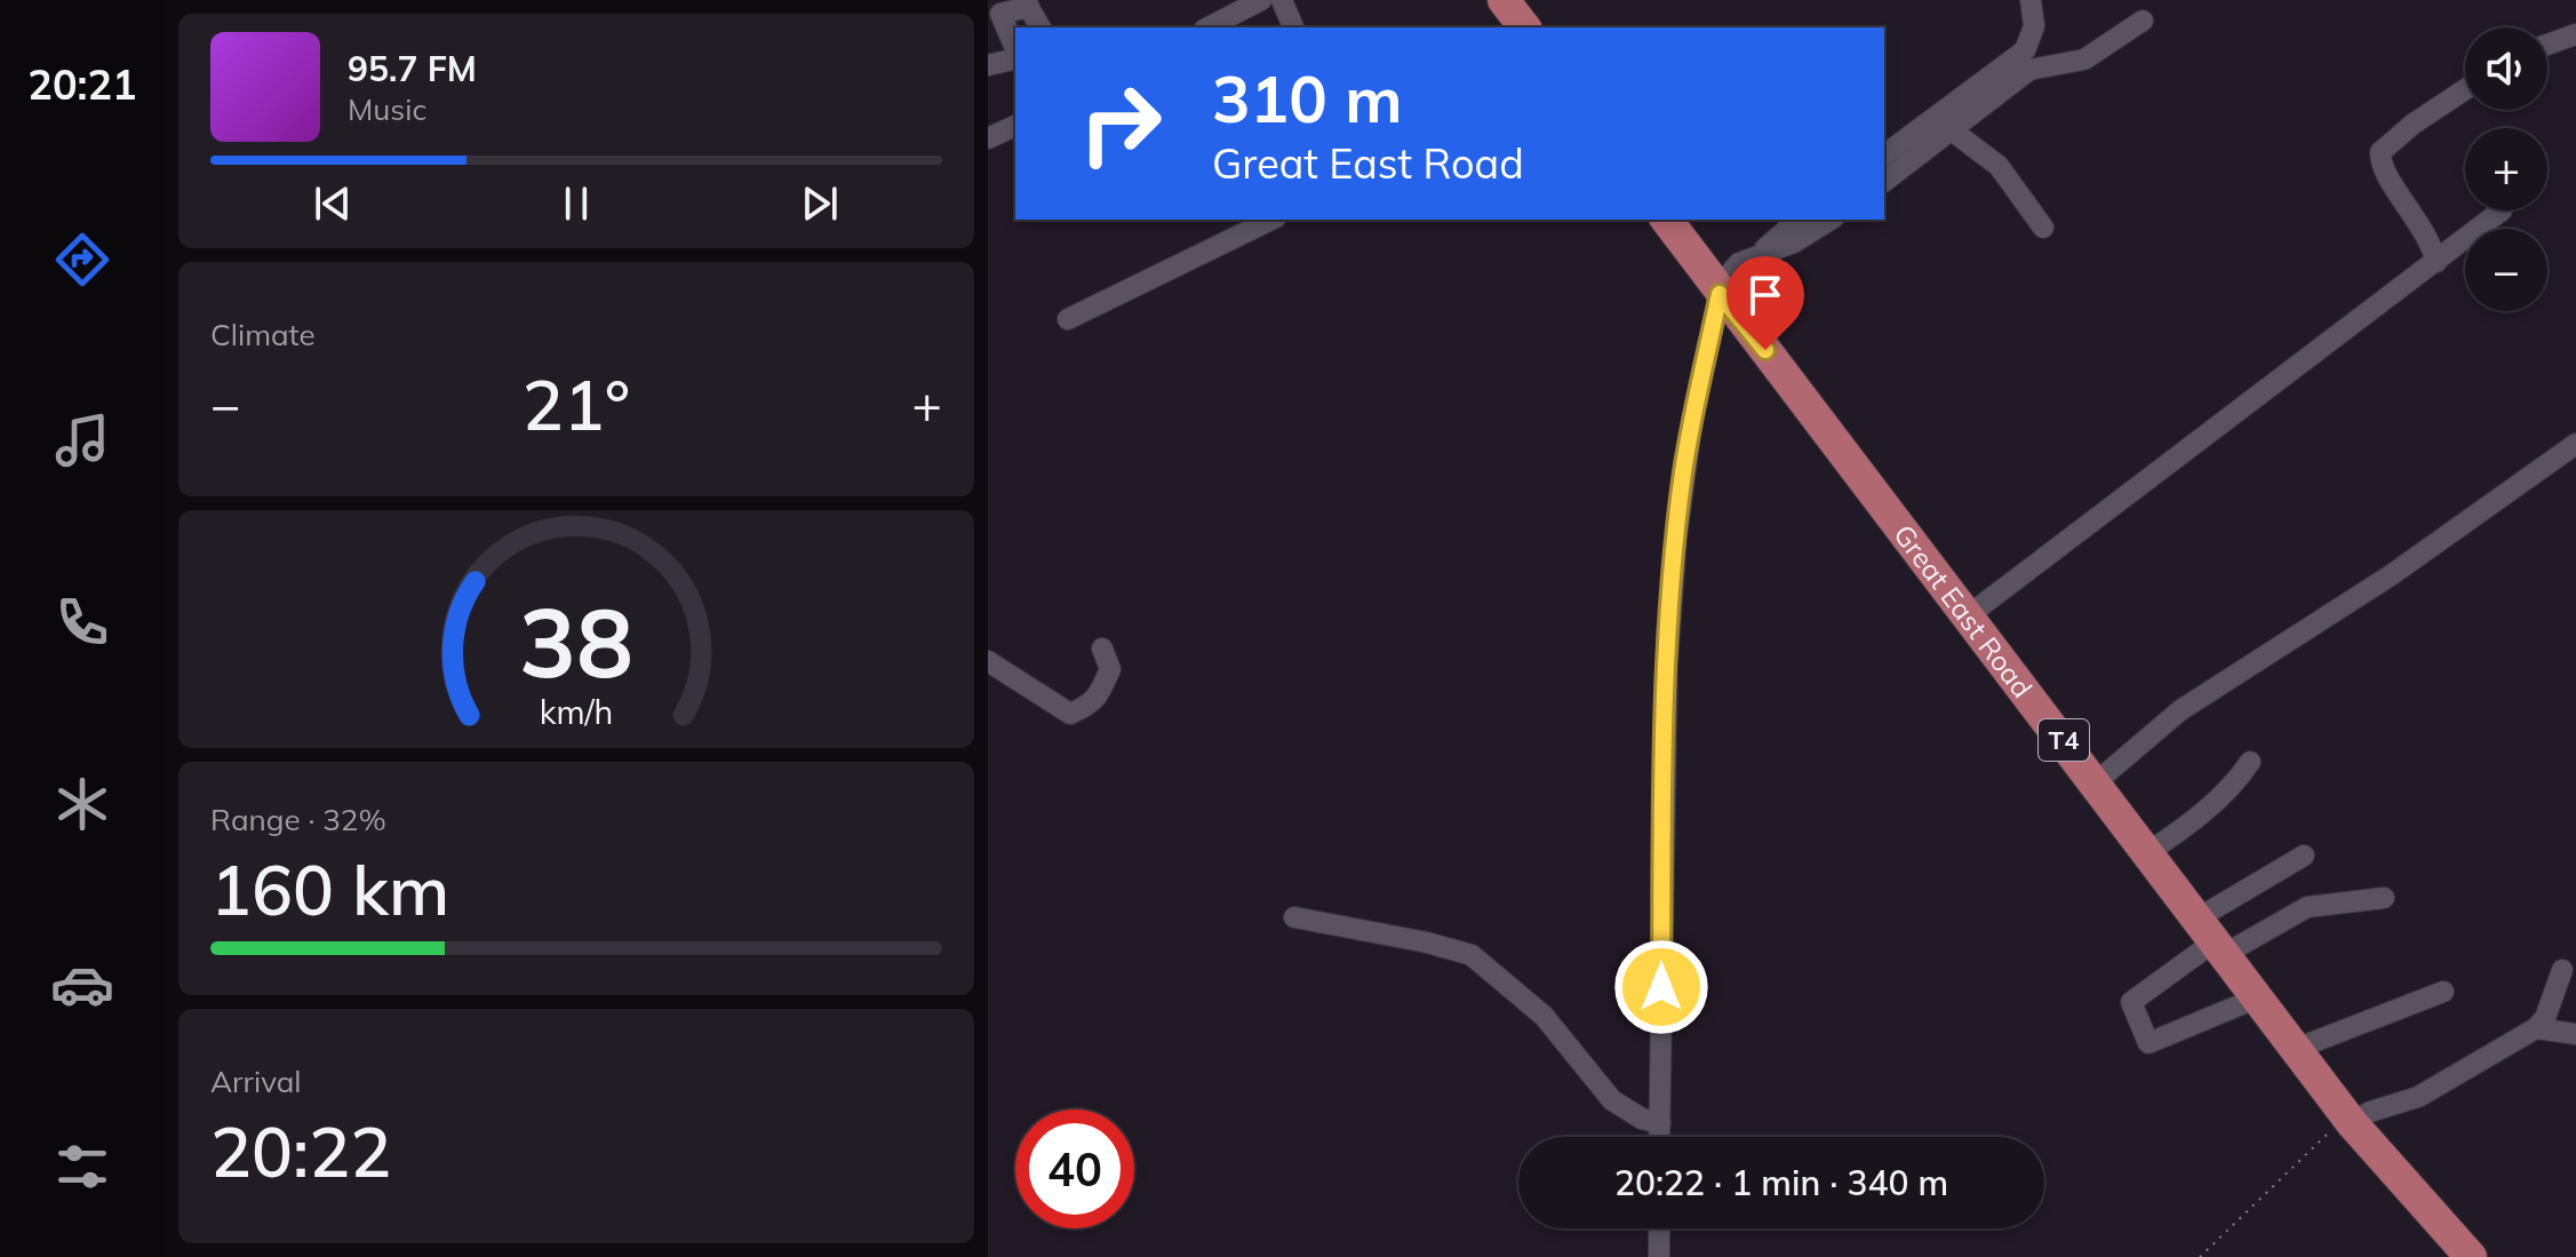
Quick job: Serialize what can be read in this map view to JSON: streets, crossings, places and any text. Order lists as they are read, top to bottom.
{
  "streets": {
    "highway": ["Great East Road", "T4"]
  },
  "page": {
    "tabs": "20:21",
    "map_buttons": ["+", "−"],
    "turn": ["310 m", "Great East Road"],
    "song": ["95.7 FM", "Music"],
    "tile": [
      "Climate",
      ["Range · 32%", "160 km"],
      ["Arrival", "20:22"]
    ],
    "heat": ["−", "21°", "+"],
    "limit": "40",
    "trip": "20:22 · 1 min · 340 m",
    "gauge": ["38", "km/h"]
  }
}
